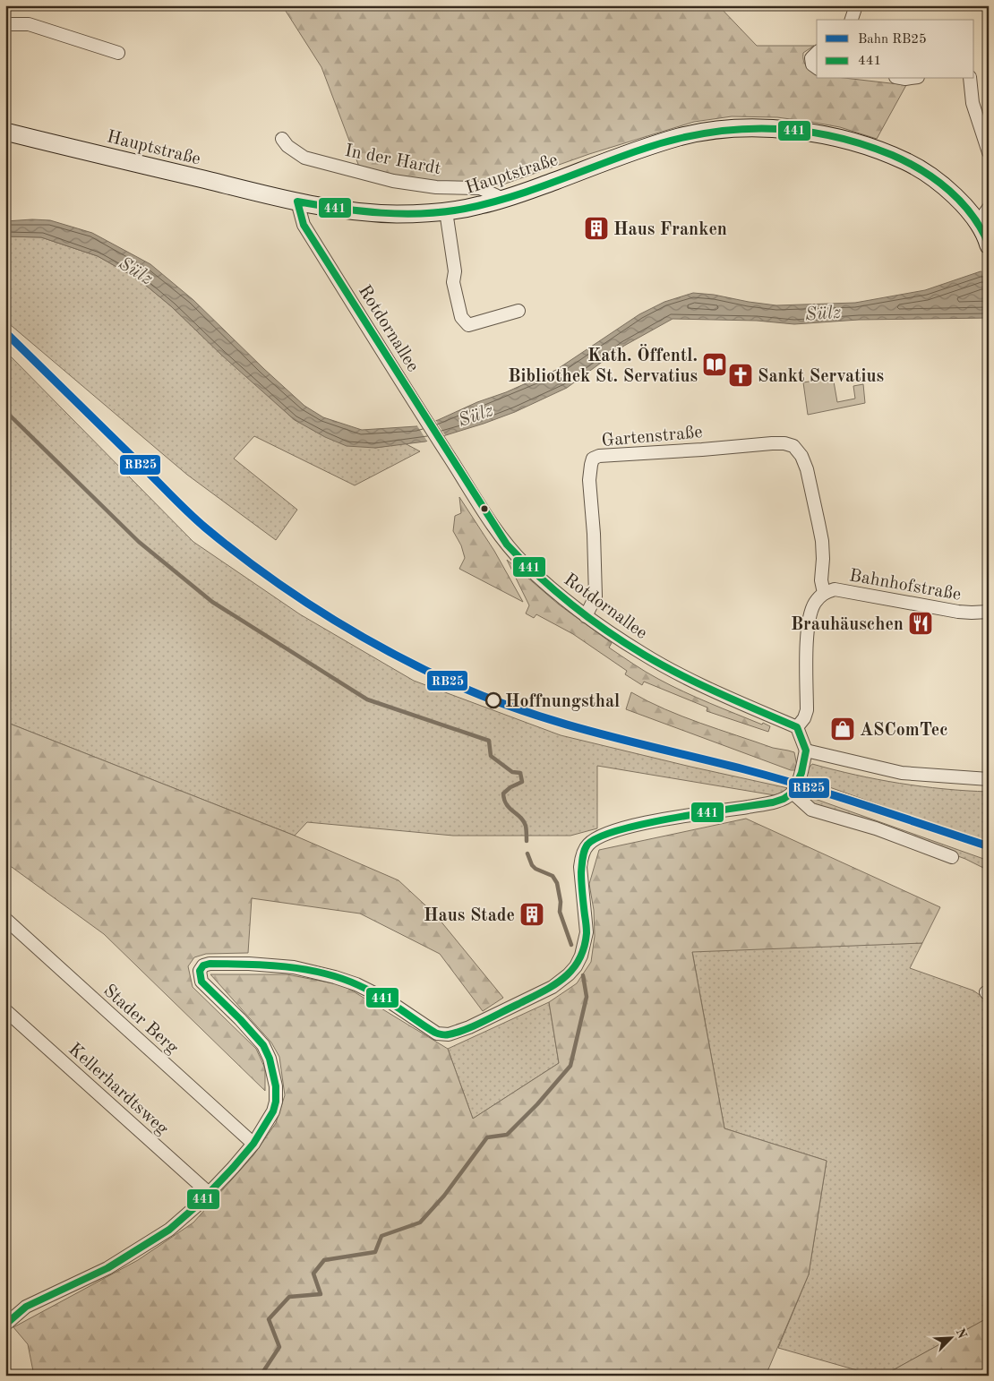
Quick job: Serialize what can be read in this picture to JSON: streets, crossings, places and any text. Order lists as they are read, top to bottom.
{
  "streets": {
    "main road": ["Hauptstraße"],
    "street": [
      "In der Hardt",
      "Rotdornallee",
      "Gartenstraße",
      "Bahnhofstraße",
      "Stader Berg",
      "Kellerhardtsweg"
    ]
  },
  "crossings": [
    ["Hauptstraße", "In der Hardt"],
    ["Hauptstraße", "Rotdornallee"],
    ["Rotdornallee", "Gartenstraße"],
    ["Rotdornallee", "Bahnhofstraße"],
    ["Gartenstraße", "Bahnhofstraße"]
  ],
  "water": ["Sülz"],
  "places": {
    "building": ["Haus Franken", "Haus Stade"],
    "library": ["Kath. Öffentl. Bibliothek St. Servatius"],
    "church": ["Sankt Servatius"],
    "restaurant": ["Brauhäuschen"],
    "other": ["Hoffnungsthal"],
    "shop": ["ASComTec"]
  },
  "lines": ["transit line 441", "rail line RB25"],
  "legend": ["Bahn RB25", "441"],
  "north": "top right"
}
